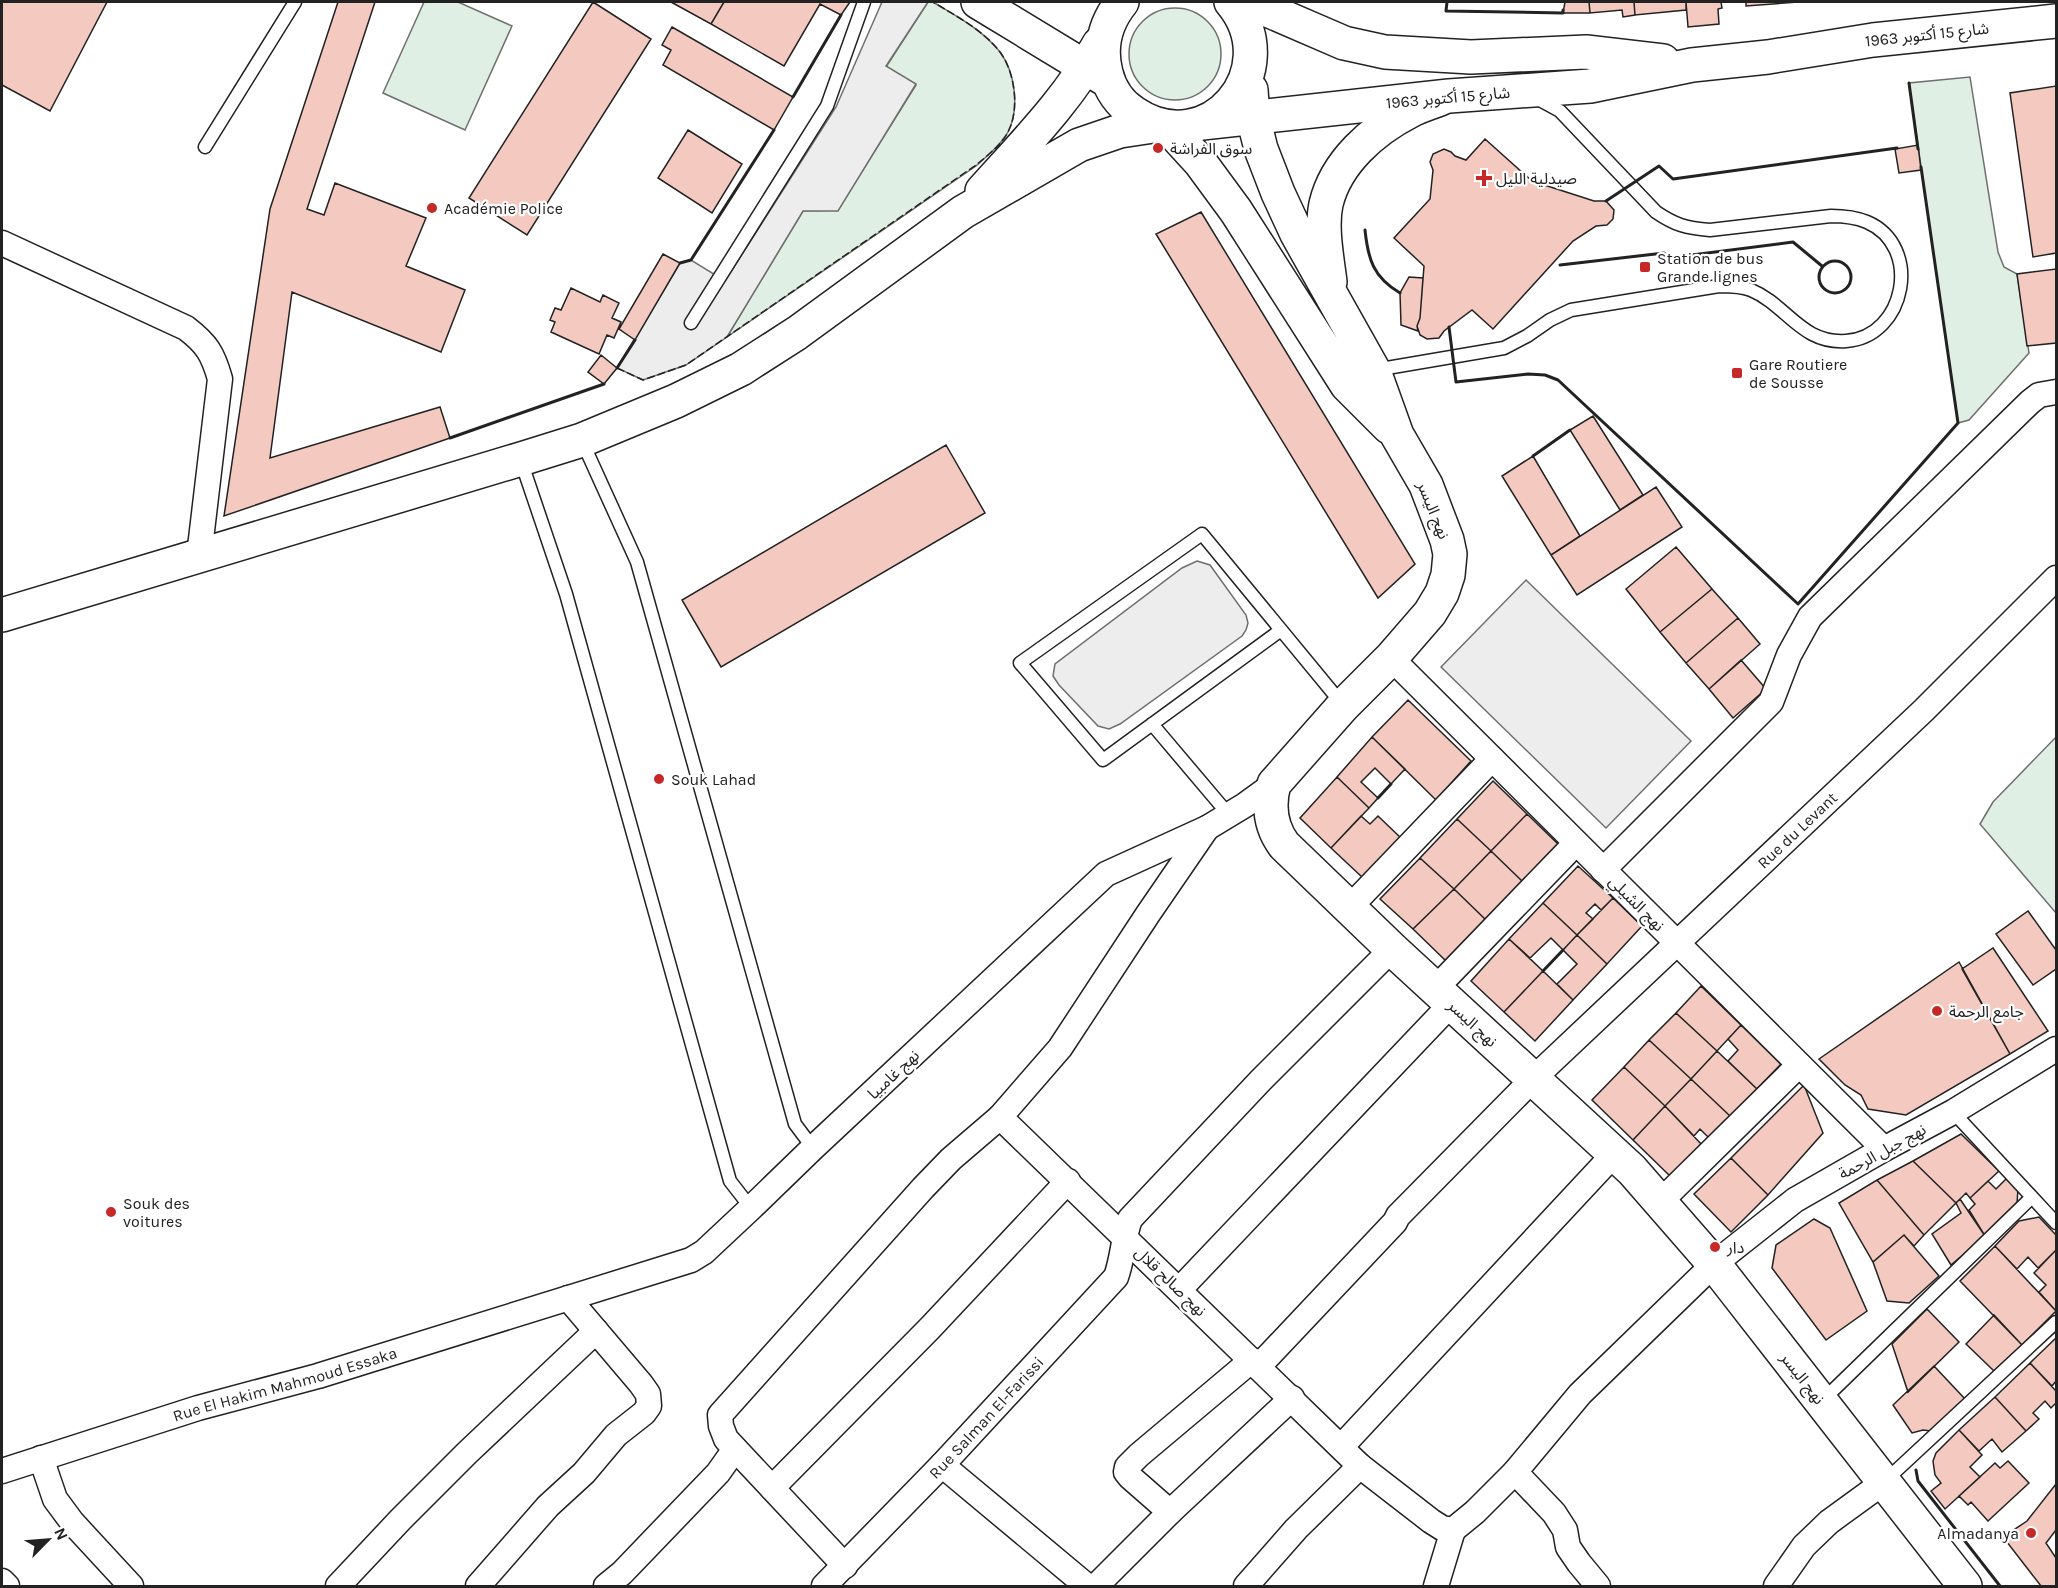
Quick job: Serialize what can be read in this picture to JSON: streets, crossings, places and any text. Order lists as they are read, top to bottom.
{
  "streets": {
    "main road": ["شارع 15 أكتوبر 1963", "نهج اليسر"],
    "street": [
      "Rue du Levant",
      "نهج الشيلي",
      "نهج غامبيا",
      "نهج جبل الرحمة",
      "نهج صالح قلال",
      "Rue El Hakim Mahmoud Essaka",
      "Rue Salman El-Farissi"
    ]
  },
  "crossings": [
    ["نهج اليسر", "Rue du Levant"],
    ["نهج اليسر", "نهج الشيلي"],
    ["نهج اليسر", "نهج غامبيا"],
    ["نهج اليسر", "نهج جبل الرحمة"],
    ["Rue du Levant", "نهج الشيلي"],
    ["Rue du Levant", "نهج صالح قلال"],
    ["نهج الشيلي", "نهج جبل الرحمة"],
    ["نهج غامبيا", "Rue El Hakim Mahmoud Essaka"],
    ["نهج جبل الرحمة", "نهج صالح قلال"],
    ["نهج صالح قلال", "Rue Salman El-Farissi"]
  ],
  "places": {
    "other": [
      "سوق الفراشة",
      "Académie Police",
      "Souk Lahad",
      "جامع الرحمة",
      "Souk des voitures",
      "دار",
      "Almadanya"
    ],
    "health": ["صيدلية الليل"],
    "transit": ["Station de bus Grande lignes", "Gare Routiere de Sousse"]
  },
  "north": "top right"
}
